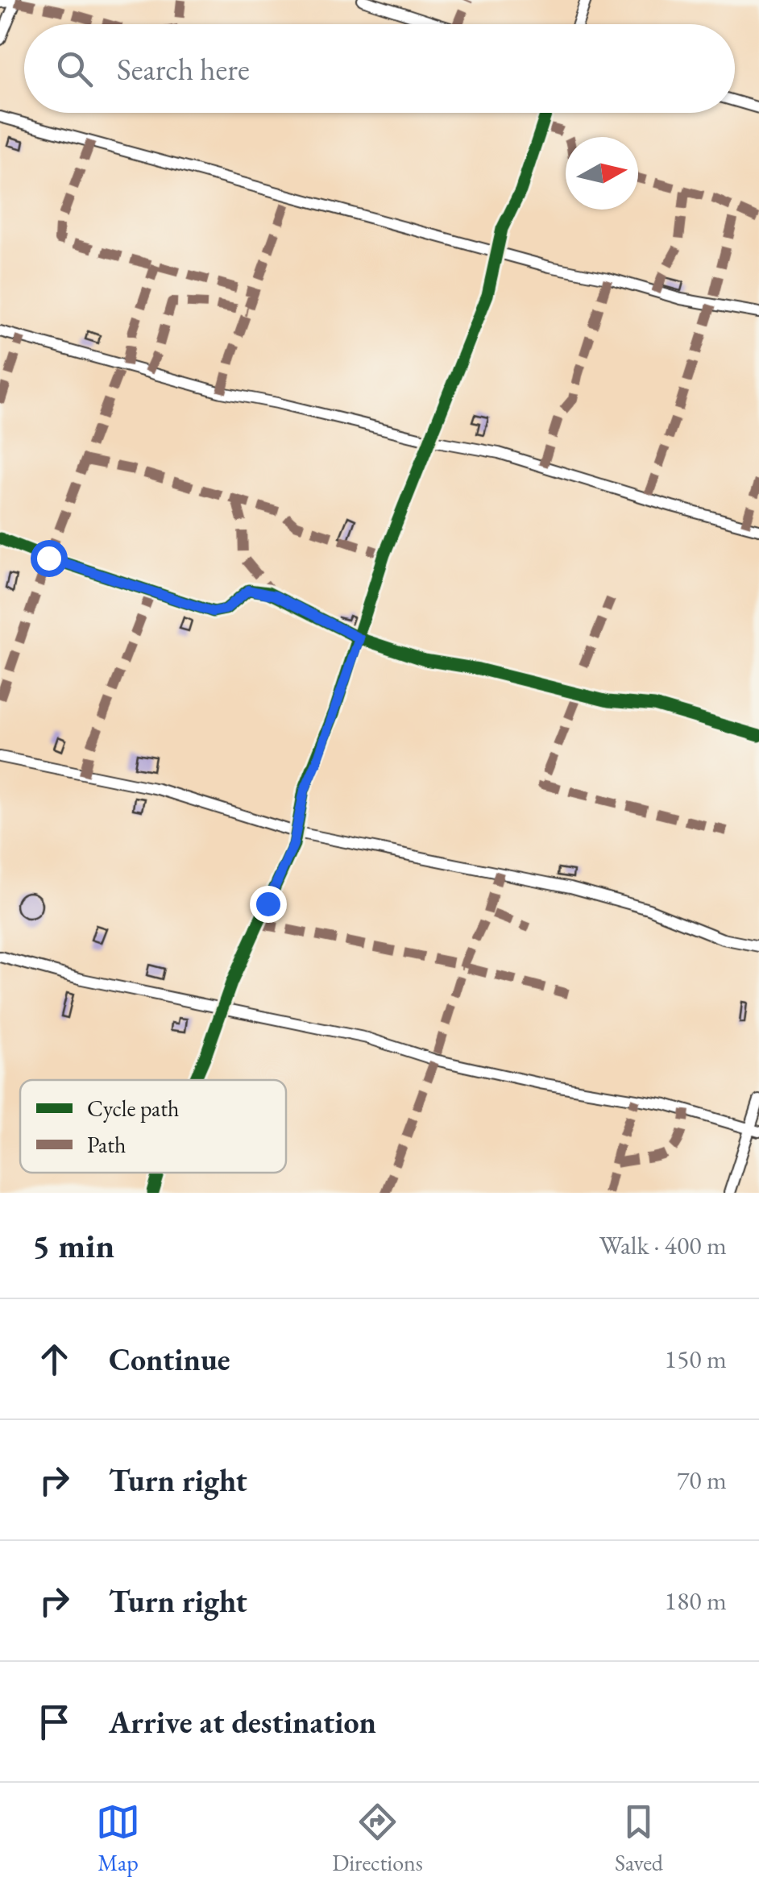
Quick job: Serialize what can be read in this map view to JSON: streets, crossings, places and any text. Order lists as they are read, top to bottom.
{
  "legend": ["Cycle path", "Path"],
  "north": "right",
  "page": {
    "search": "Search here",
    "heading": ["5 min", "Walk · 400 m"],
    "list": [
      ["Continue", "150 m"],
      ["Turn right", "70 m"],
      ["Turn right", "180 m"],
      "Arrive at destination"
    ],
    "nav": ["Map", "Directions", "Saved"]
  }
}
